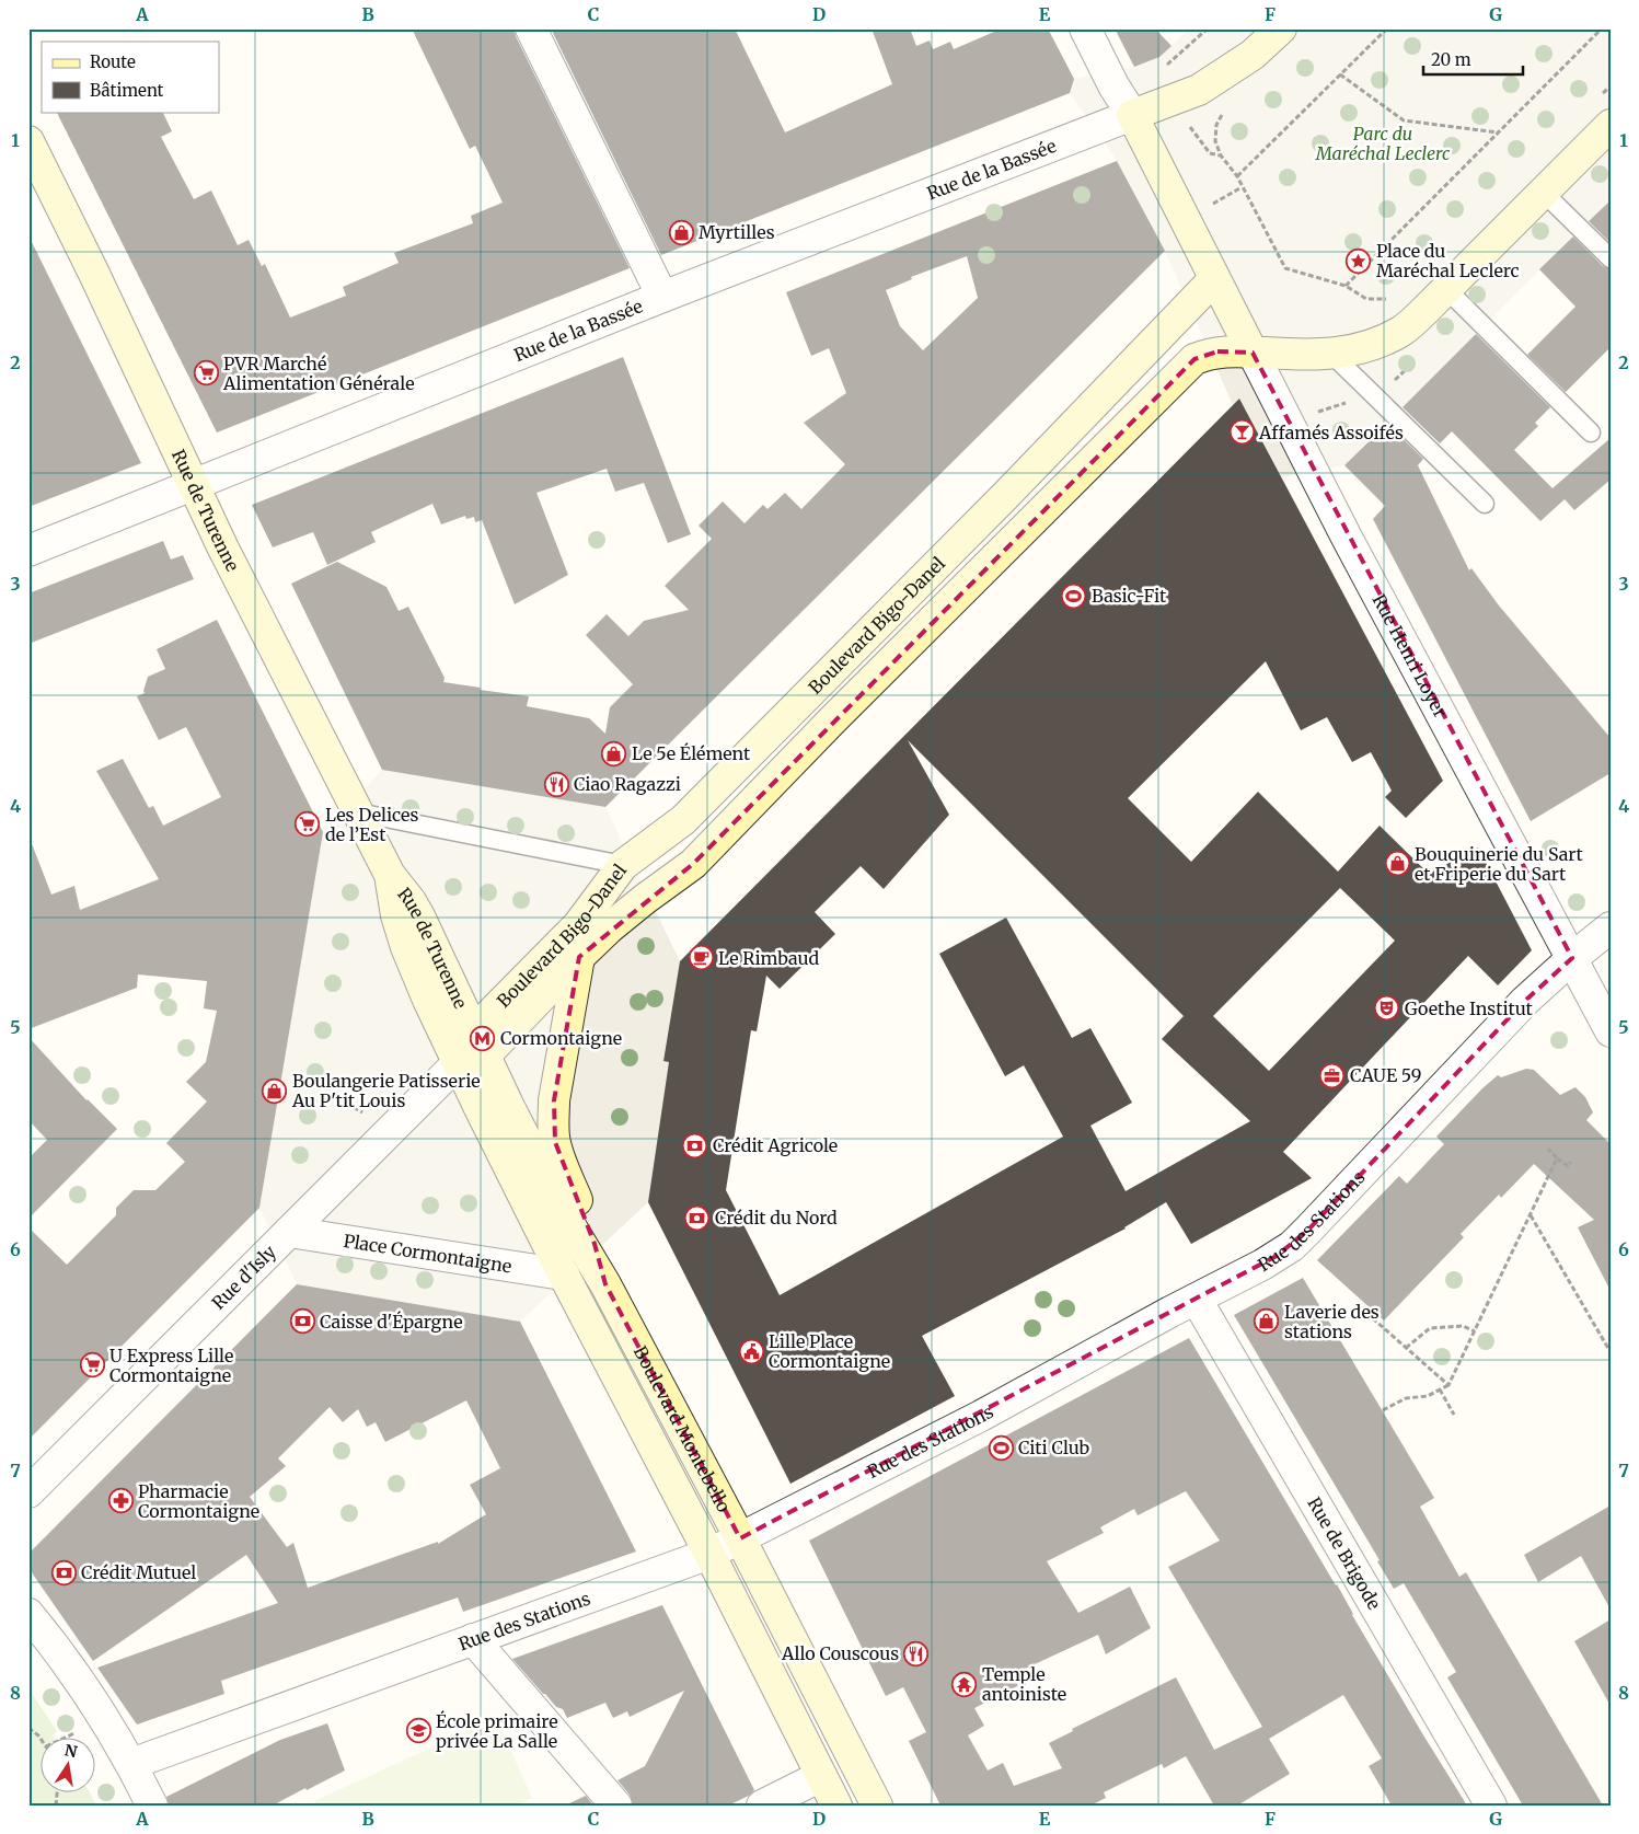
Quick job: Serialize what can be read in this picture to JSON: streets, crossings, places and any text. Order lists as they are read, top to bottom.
{
  "streets": {
    "main road": ["Rue de Turenne", "Boulevard Bigo-Danel", "Boulevard Montebello"],
    "street": [
      "Rue de la Bassée",
      "Rue Henri Loyer",
      "Rue des Stations",
      "Place Cormontaigne",
      "Rue d'Isly",
      "Rue de Brigode"
    ]
  },
  "crossings": [
    ["Rue de la Bassée", "Rue de Turenne"],
    ["Rue de Turenne", "Boulevard Bigo-Danel"],
    ["Rue de Turenne", "Rue d'Isly"],
    ["Rue de Turenne", "Boulevard Montebello"],
    ["Boulevard Bigo-Danel", "Rue Henri Loyer"],
    ["Boulevard Bigo-Danel", "Rue d'Isly"],
    ["Boulevard Bigo-Danel", "Boulevard Montebello"],
    ["Rue Henri Loyer", "Rue des Stations"],
    ["Rue des Stations", "Boulevard Montebello"],
    ["Rue des Stations", "Rue de Brigode"],
    ["Place Cormontaigne", "Rue d'Isly"],
    ["Place Cormontaigne", "Boulevard Montebello"],
    ["Rue d'Isly", "Boulevard Montebello"]
  ],
  "parks": ["Parc du Maréchal Leclerc"],
  "places": {
    "shop": [
      "Myrtilles",
      "Le 5e Élément",
      "Bouquinerie du Sart et Friperie du Sart",
      "Boulangerie Patisserie Au P'tit Louis",
      "Laverie des stations"
    ],
    "place": ["Place du Maréchal Leclerc"],
    "supermarket": ["PVR Marché Alimentation Générale", "Les Delices de l’Est", "U Express Lille Cormontaigne"],
    "bar": ["Affamés Assoifés"],
    "sports": ["Basic-Fit", "Citi Club"],
    "restaurant": ["Ciao Ragazzi", "Allo Couscous"],
    "cafe": ["Le Rimbaud"],
    "theatre": ["Goethe Institut"],
    "metro station": ["Cormontaigne"],
    "office": ["CAUE 59"],
    "bank": [
      "Crédit Agricole",
      "Crédit du Nord",
      "Caisse d'Épargne",
      "Crédit Mutuel"
    ],
    "public building": ["Lille Place Cormontaigne"],
    "pharmacy": ["Pharmacie Cormontaigne"],
    "temple": ["Temple antoiniste"],
    "school or university": ["École primaire privée La Salle"]
  },
  "legend": ["Route", "Bâtiment"],
  "scale_bar": "20 m",
  "north": "top",
  "grid": {
    "columns": [
      "A",
      "B",
      "C",
      "D",
      "E",
      "F",
      "G"
    ],
    "rows": [
      "1",
      "2",
      "3",
      "4",
      "5",
      "6",
      "7",
      "8"
    ]
  }
}
